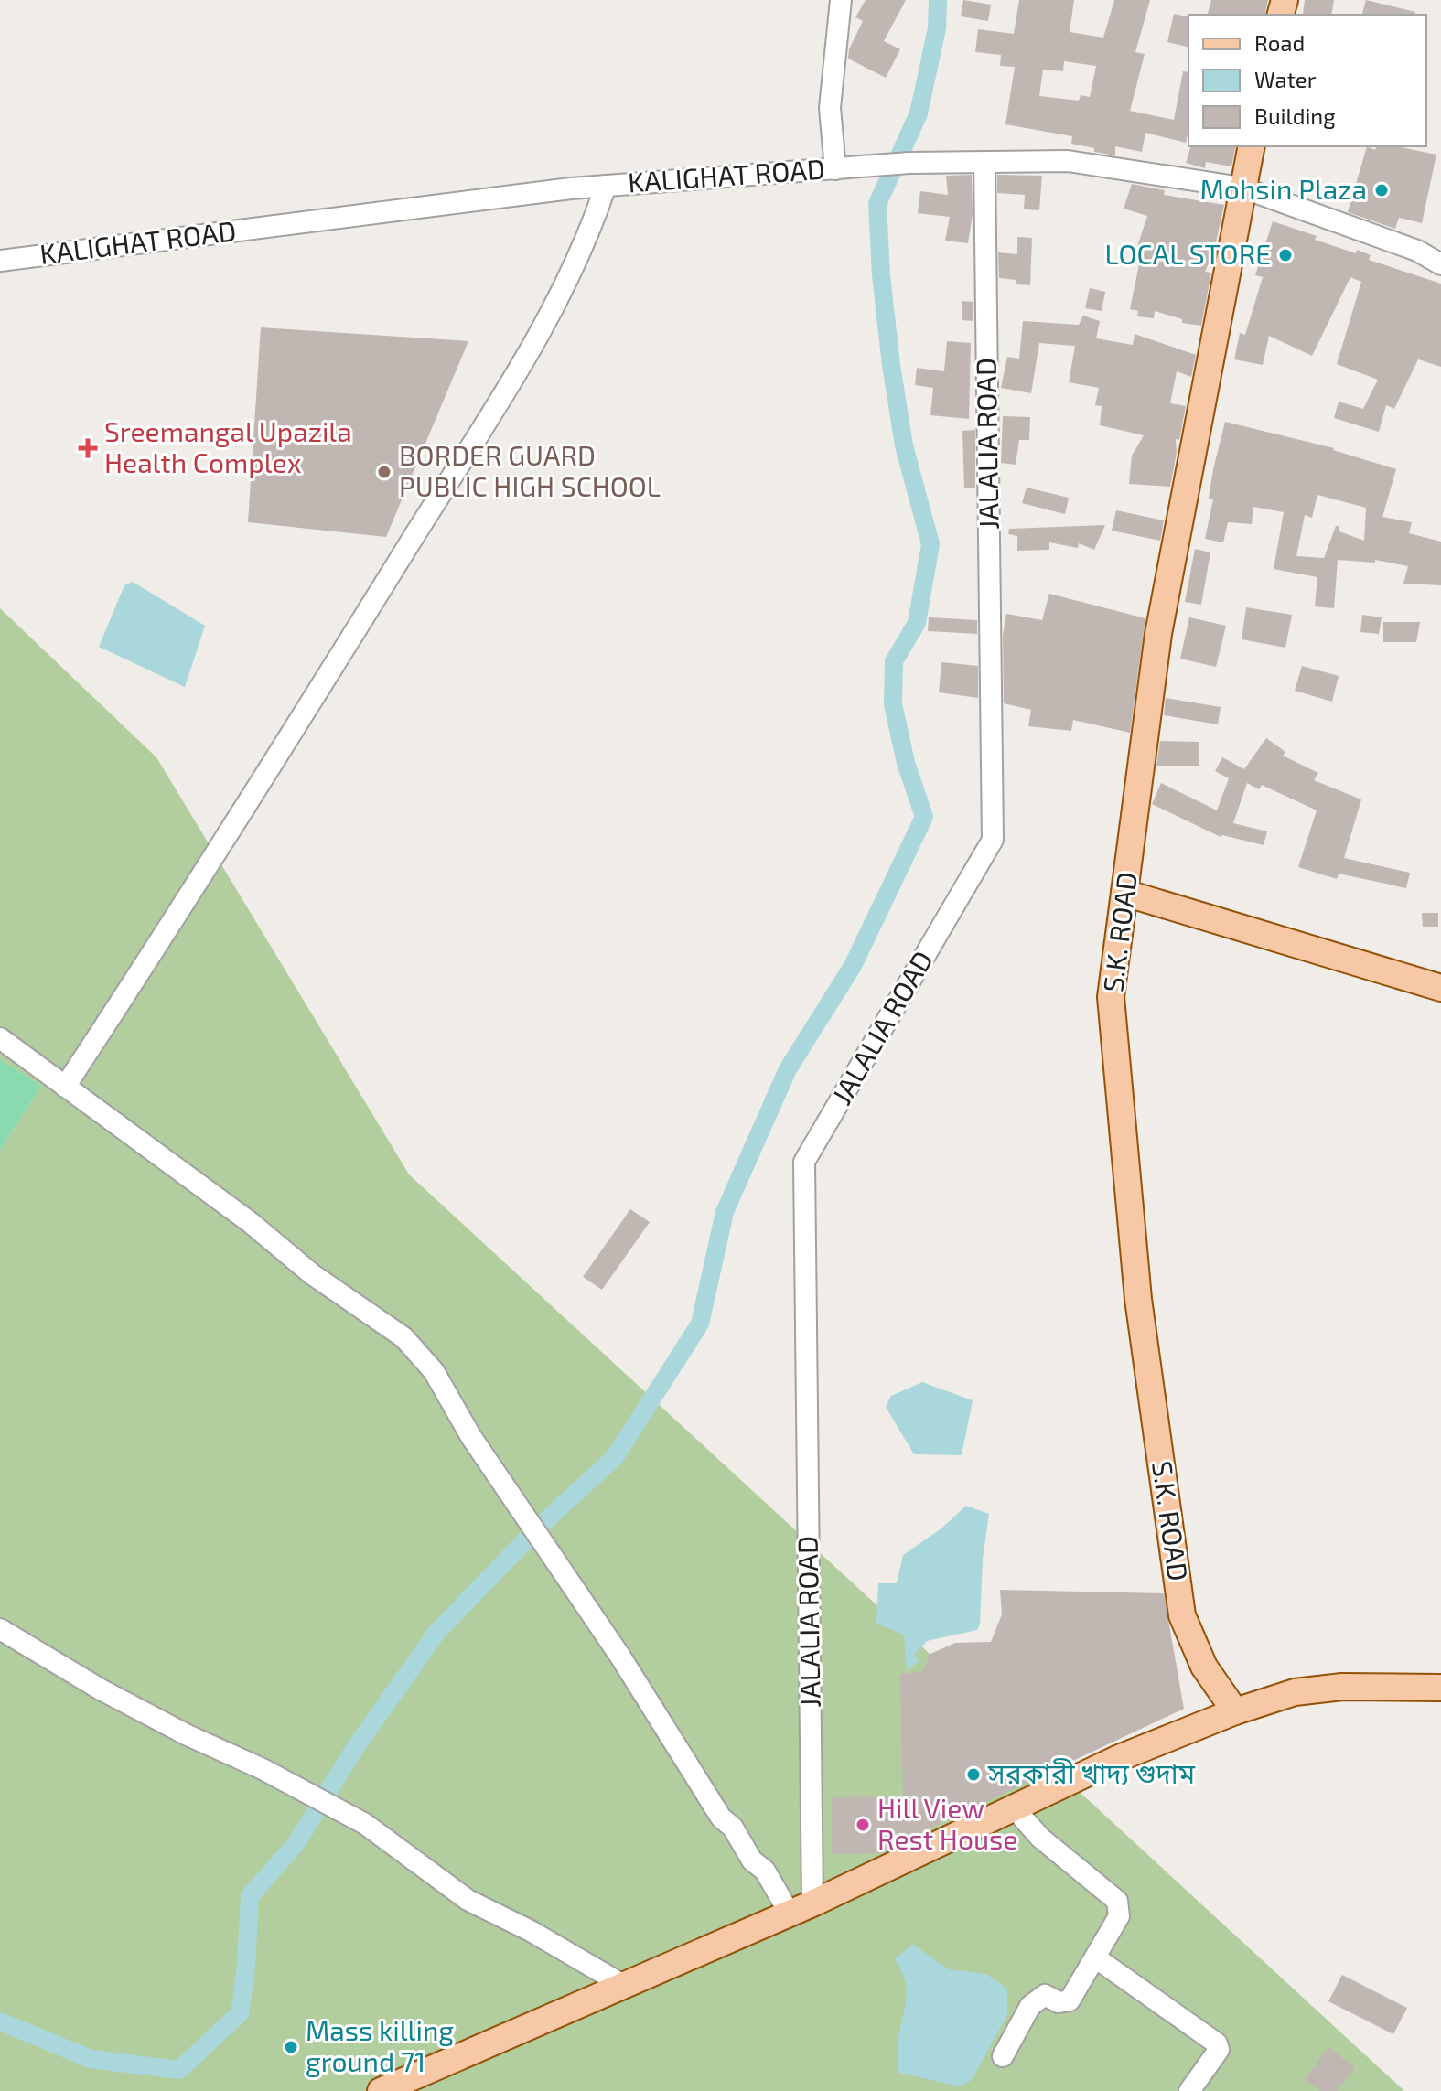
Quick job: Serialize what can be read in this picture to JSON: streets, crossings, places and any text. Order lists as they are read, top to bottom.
{
  "streets": {
    "main road": ["S.K. ROAD"],
    "street": ["KALIGHAT ROAD", "JALALIA ROAD"]
  },
  "crossings": [
    ["KALIGHAT ROAD", "JALALIA ROAD"],
    ["KALIGHAT ROAD", "S.K. ROAD"]
  ],
  "places": {
    "other": [
      "Mohsin Plaza",
      "LOCAL STORE",
      "BORDER GUARD PUBLIC HIGH SCHOOL",
      "সরকারী খাদ্য গুদাম",
      "Hill View Rest House",
      "Mass killing ground 71"
    ],
    "health": ["Sreemangal Upazila Health Complex"]
  },
  "legend": ["Road", "Water", "Building"]
}
